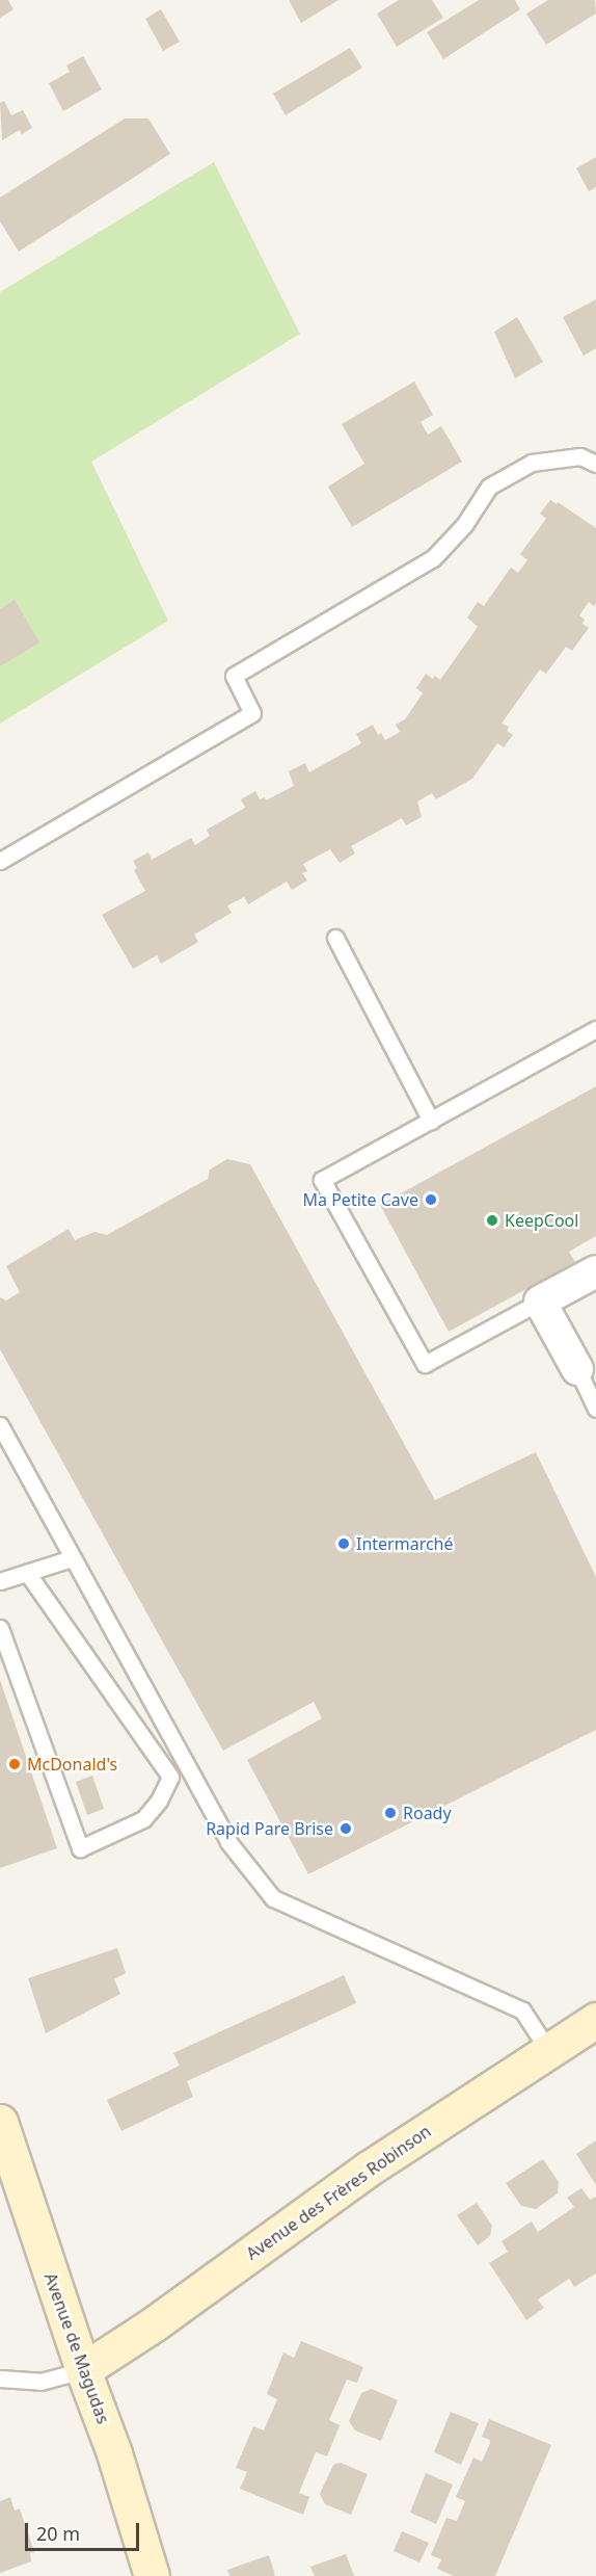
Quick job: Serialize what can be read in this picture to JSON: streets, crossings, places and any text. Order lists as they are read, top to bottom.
{
  "streets": {
    "street": ["Avenue des Frères Robinson", "Avenue de Magudas"]
  },
  "crossings": [
    ["Avenue des Frères Robinson", "Avenue de Magudas"]
  ],
  "places": [
    "Ma Petite Cave",
    "KeepCool",
    "Intermarché",
    "McDonald's",
    "Roady",
    "Rapid Pare Brise"
  ],
  "scale_bar": "20 m"
}
